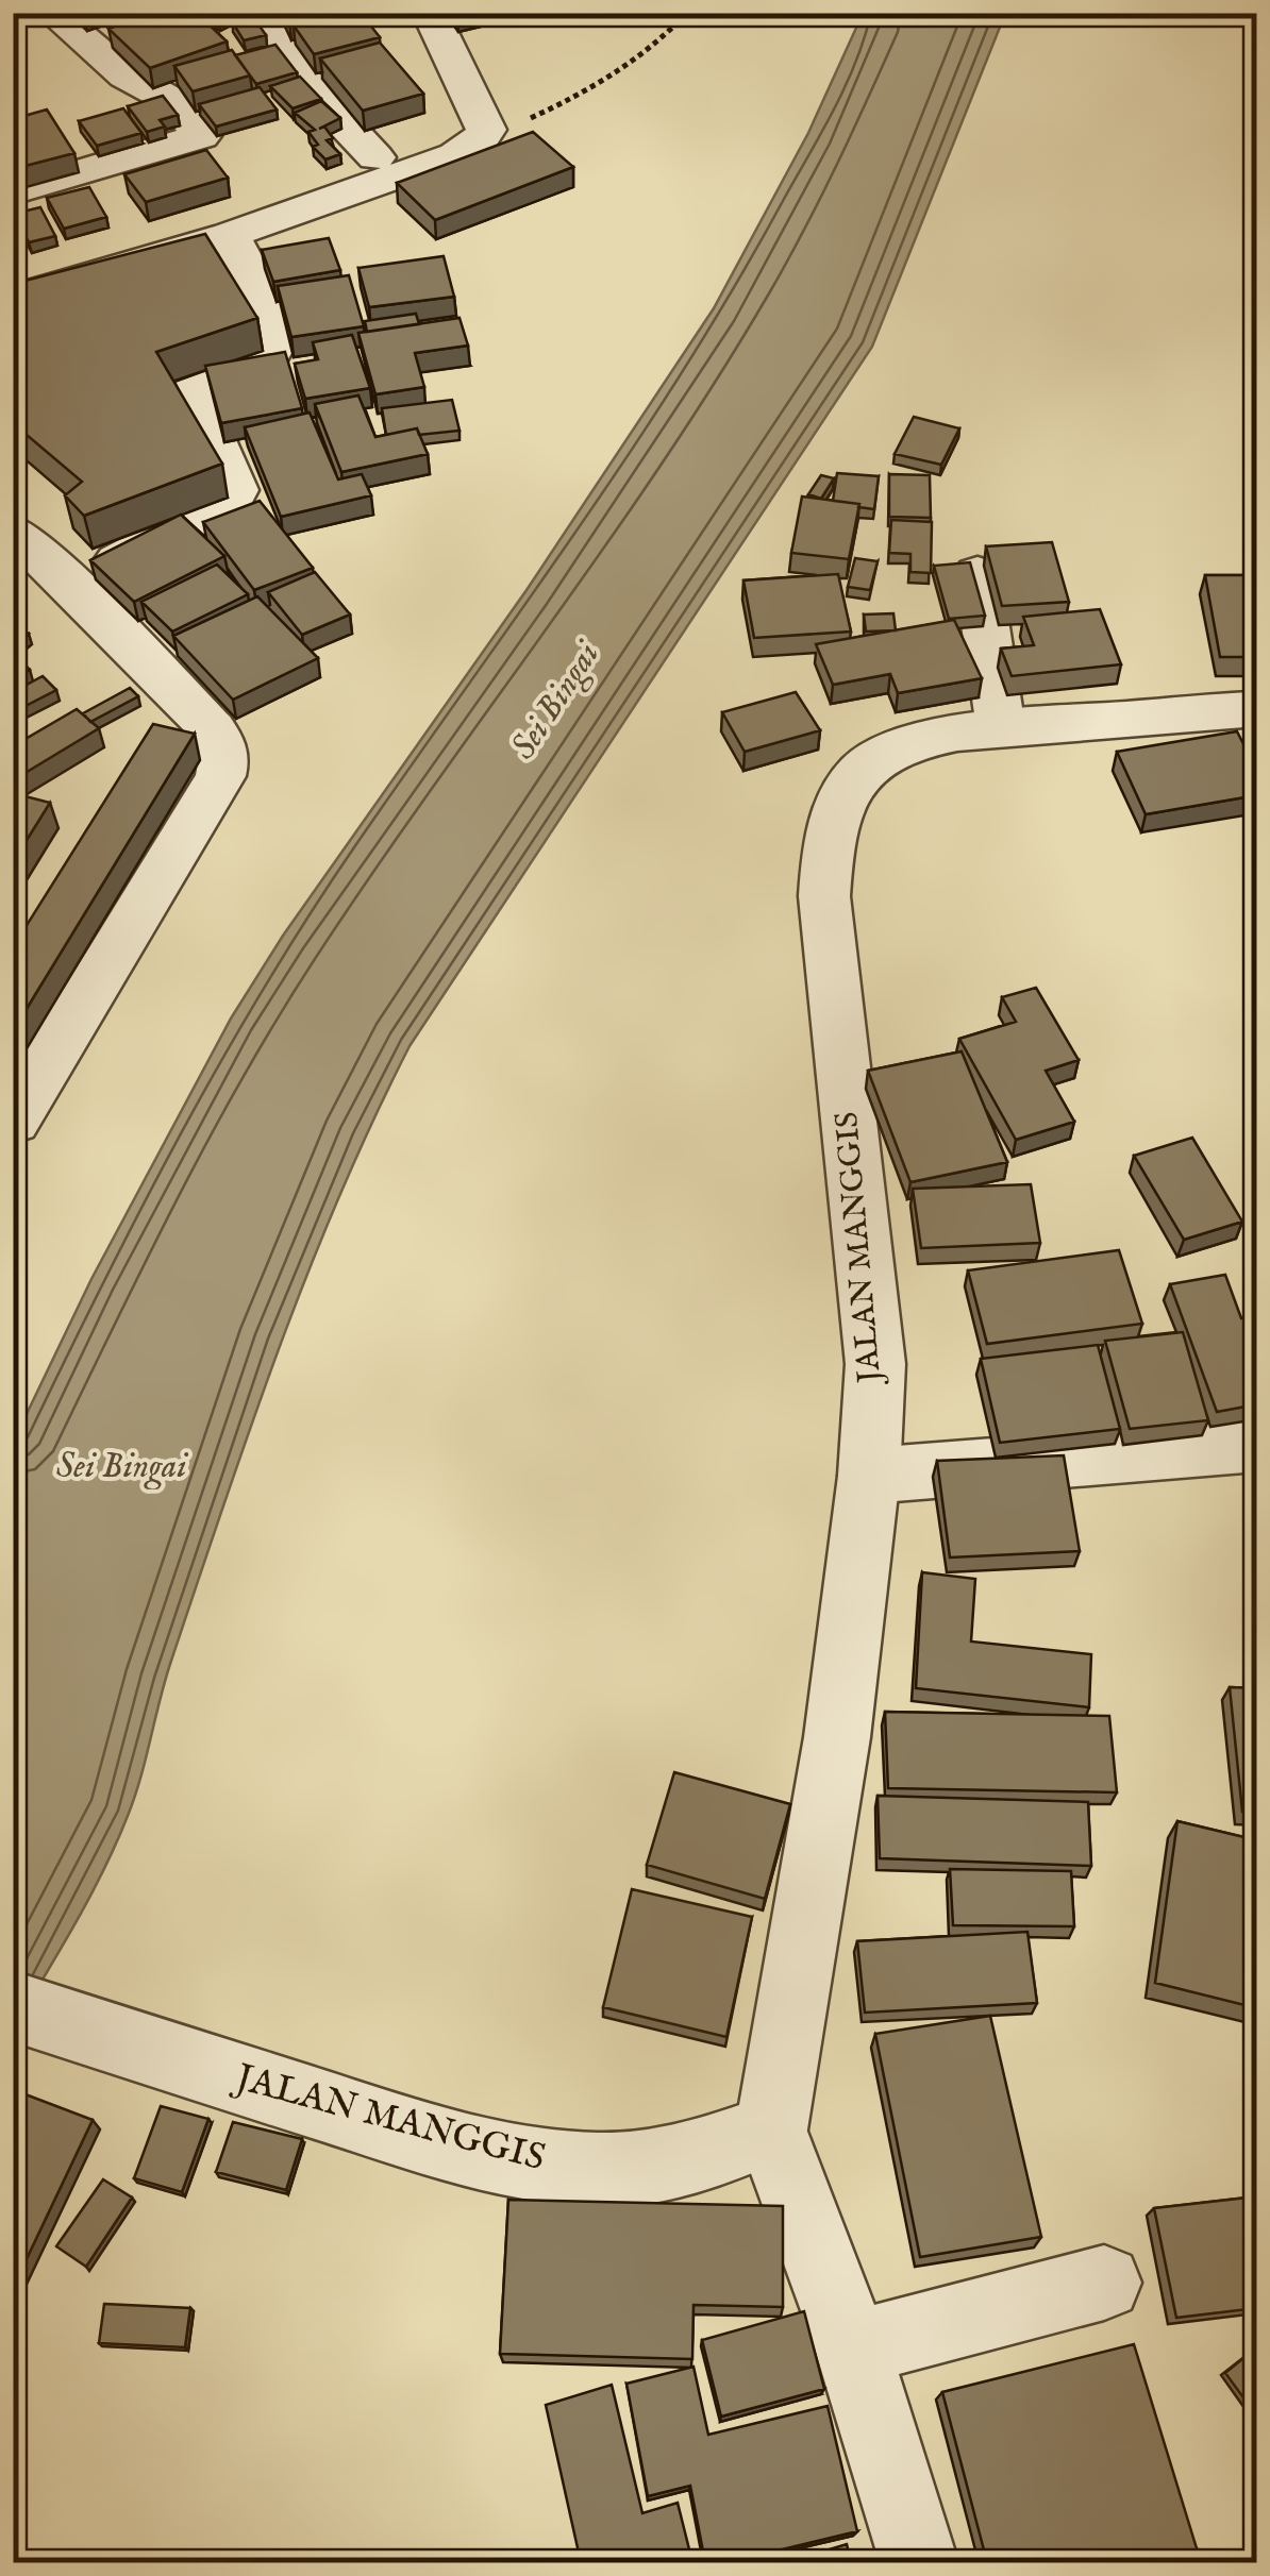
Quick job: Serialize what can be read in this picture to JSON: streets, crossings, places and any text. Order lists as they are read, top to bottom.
{
  "streets": {
    "street": ["JALAN MANGGIS"]
  },
  "water": ["Sei Bingai"]
}
